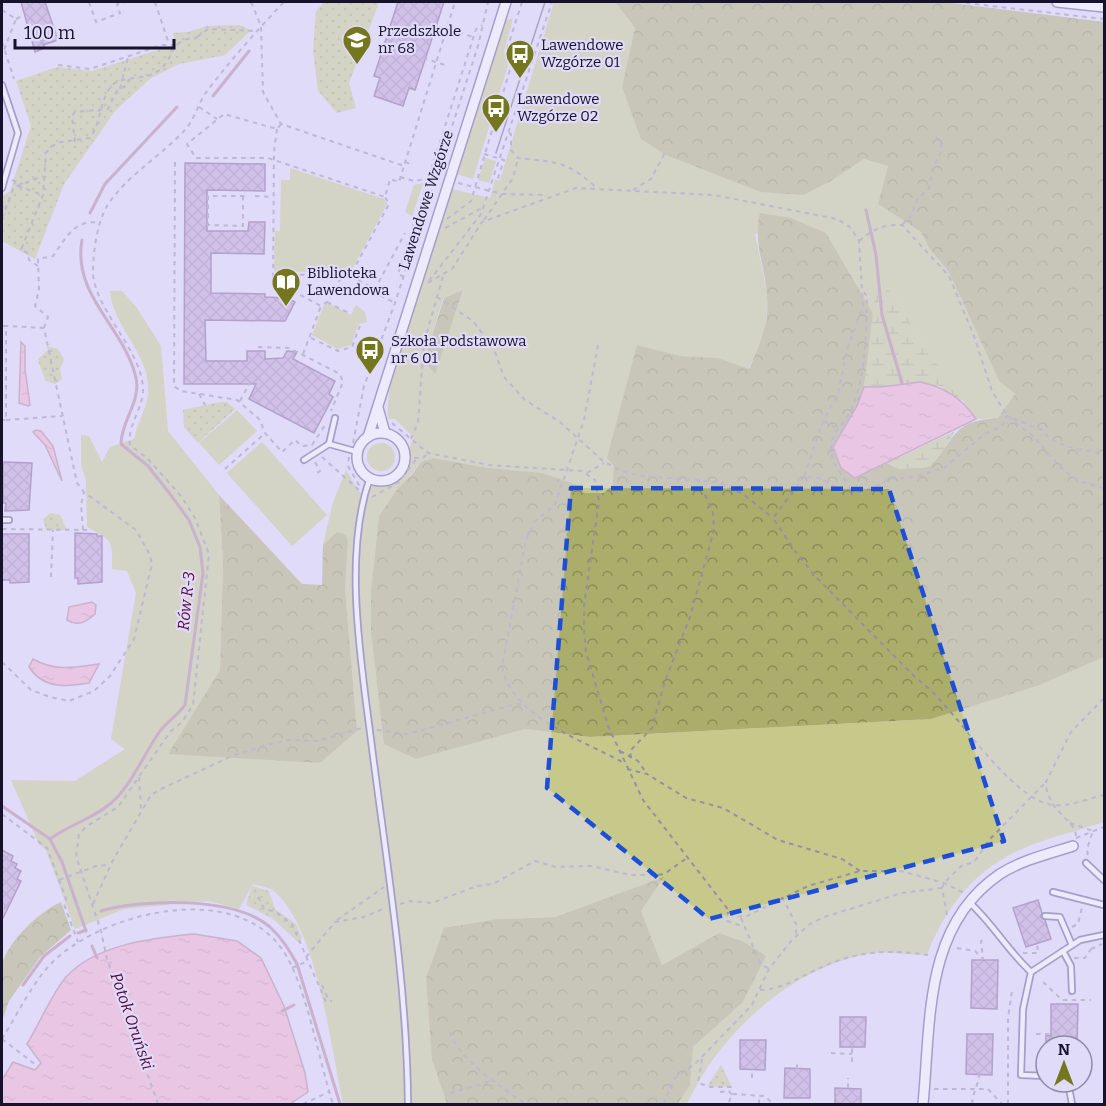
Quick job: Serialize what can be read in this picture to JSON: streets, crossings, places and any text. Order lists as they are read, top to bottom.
{
  "streets": {
    "street": ["Lawendowe Wzgórze"]
  },
  "water": ["Rów R-3", "Potok Oruński"],
  "places": {
    "school or university": ["Przedszkole nr 68"],
    "bus stop": ["Lawendowe Wzgórze 01", "Lawendowe Wzgórze 02", "Szkoła Podstawowa nr 6 01"],
    "library": ["Biblioteka Lawendowa"]
  },
  "scale_bar": "100 m",
  "north": "top"
}
